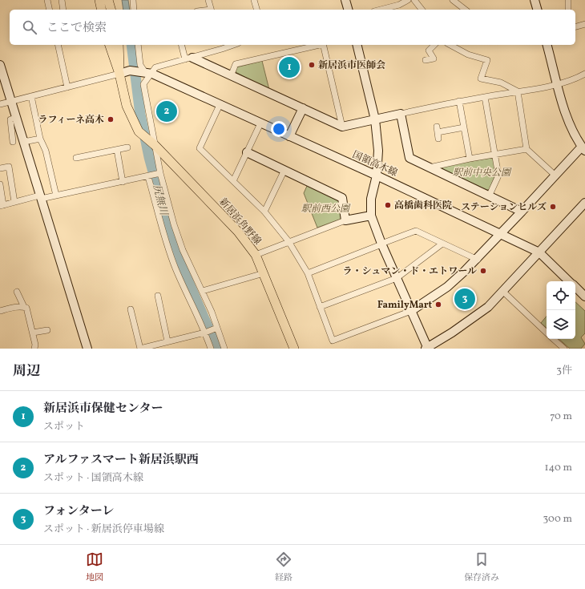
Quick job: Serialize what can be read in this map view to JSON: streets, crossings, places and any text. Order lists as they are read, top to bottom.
{
  "streets": {
    "main road": ["新居浜角野線"],
    "street": ["国領高木線"]
  },
  "water": ["尻無川"],
  "parks": ["駅前中央公園", "駅前西公園"],
  "places": [
    "新居浜市医師会",
    "ラフィーネ高木",
    "高橋歯科医院",
    "ステーションヒルズ",
    "ラ・シュマン・ド・エトワール",
    "FamilyMart"
  ],
  "page": {
    "search": "ここで検索",
    "pins": ["1", "2", "3"],
    "heading": ["周辺", "3件"],
    "list": [
      {
        "mark": "1",
        "name": "新居浜市保健センター",
        "note": "スポット",
        "value": "70 m"
      },
      {
        "mark": "2",
        "name": "アルファスマート新居浜駅西",
        "note": "スポット · 国領高木線",
        "value": "140 m"
      },
      {
        "mark": "3",
        "name": "フォンターレ",
        "note": "スポット · 新居浜停車場線",
        "value": "300 m"
      }
    ],
    "nav": ["地図", "経路", "保存済み"]
  }
}
